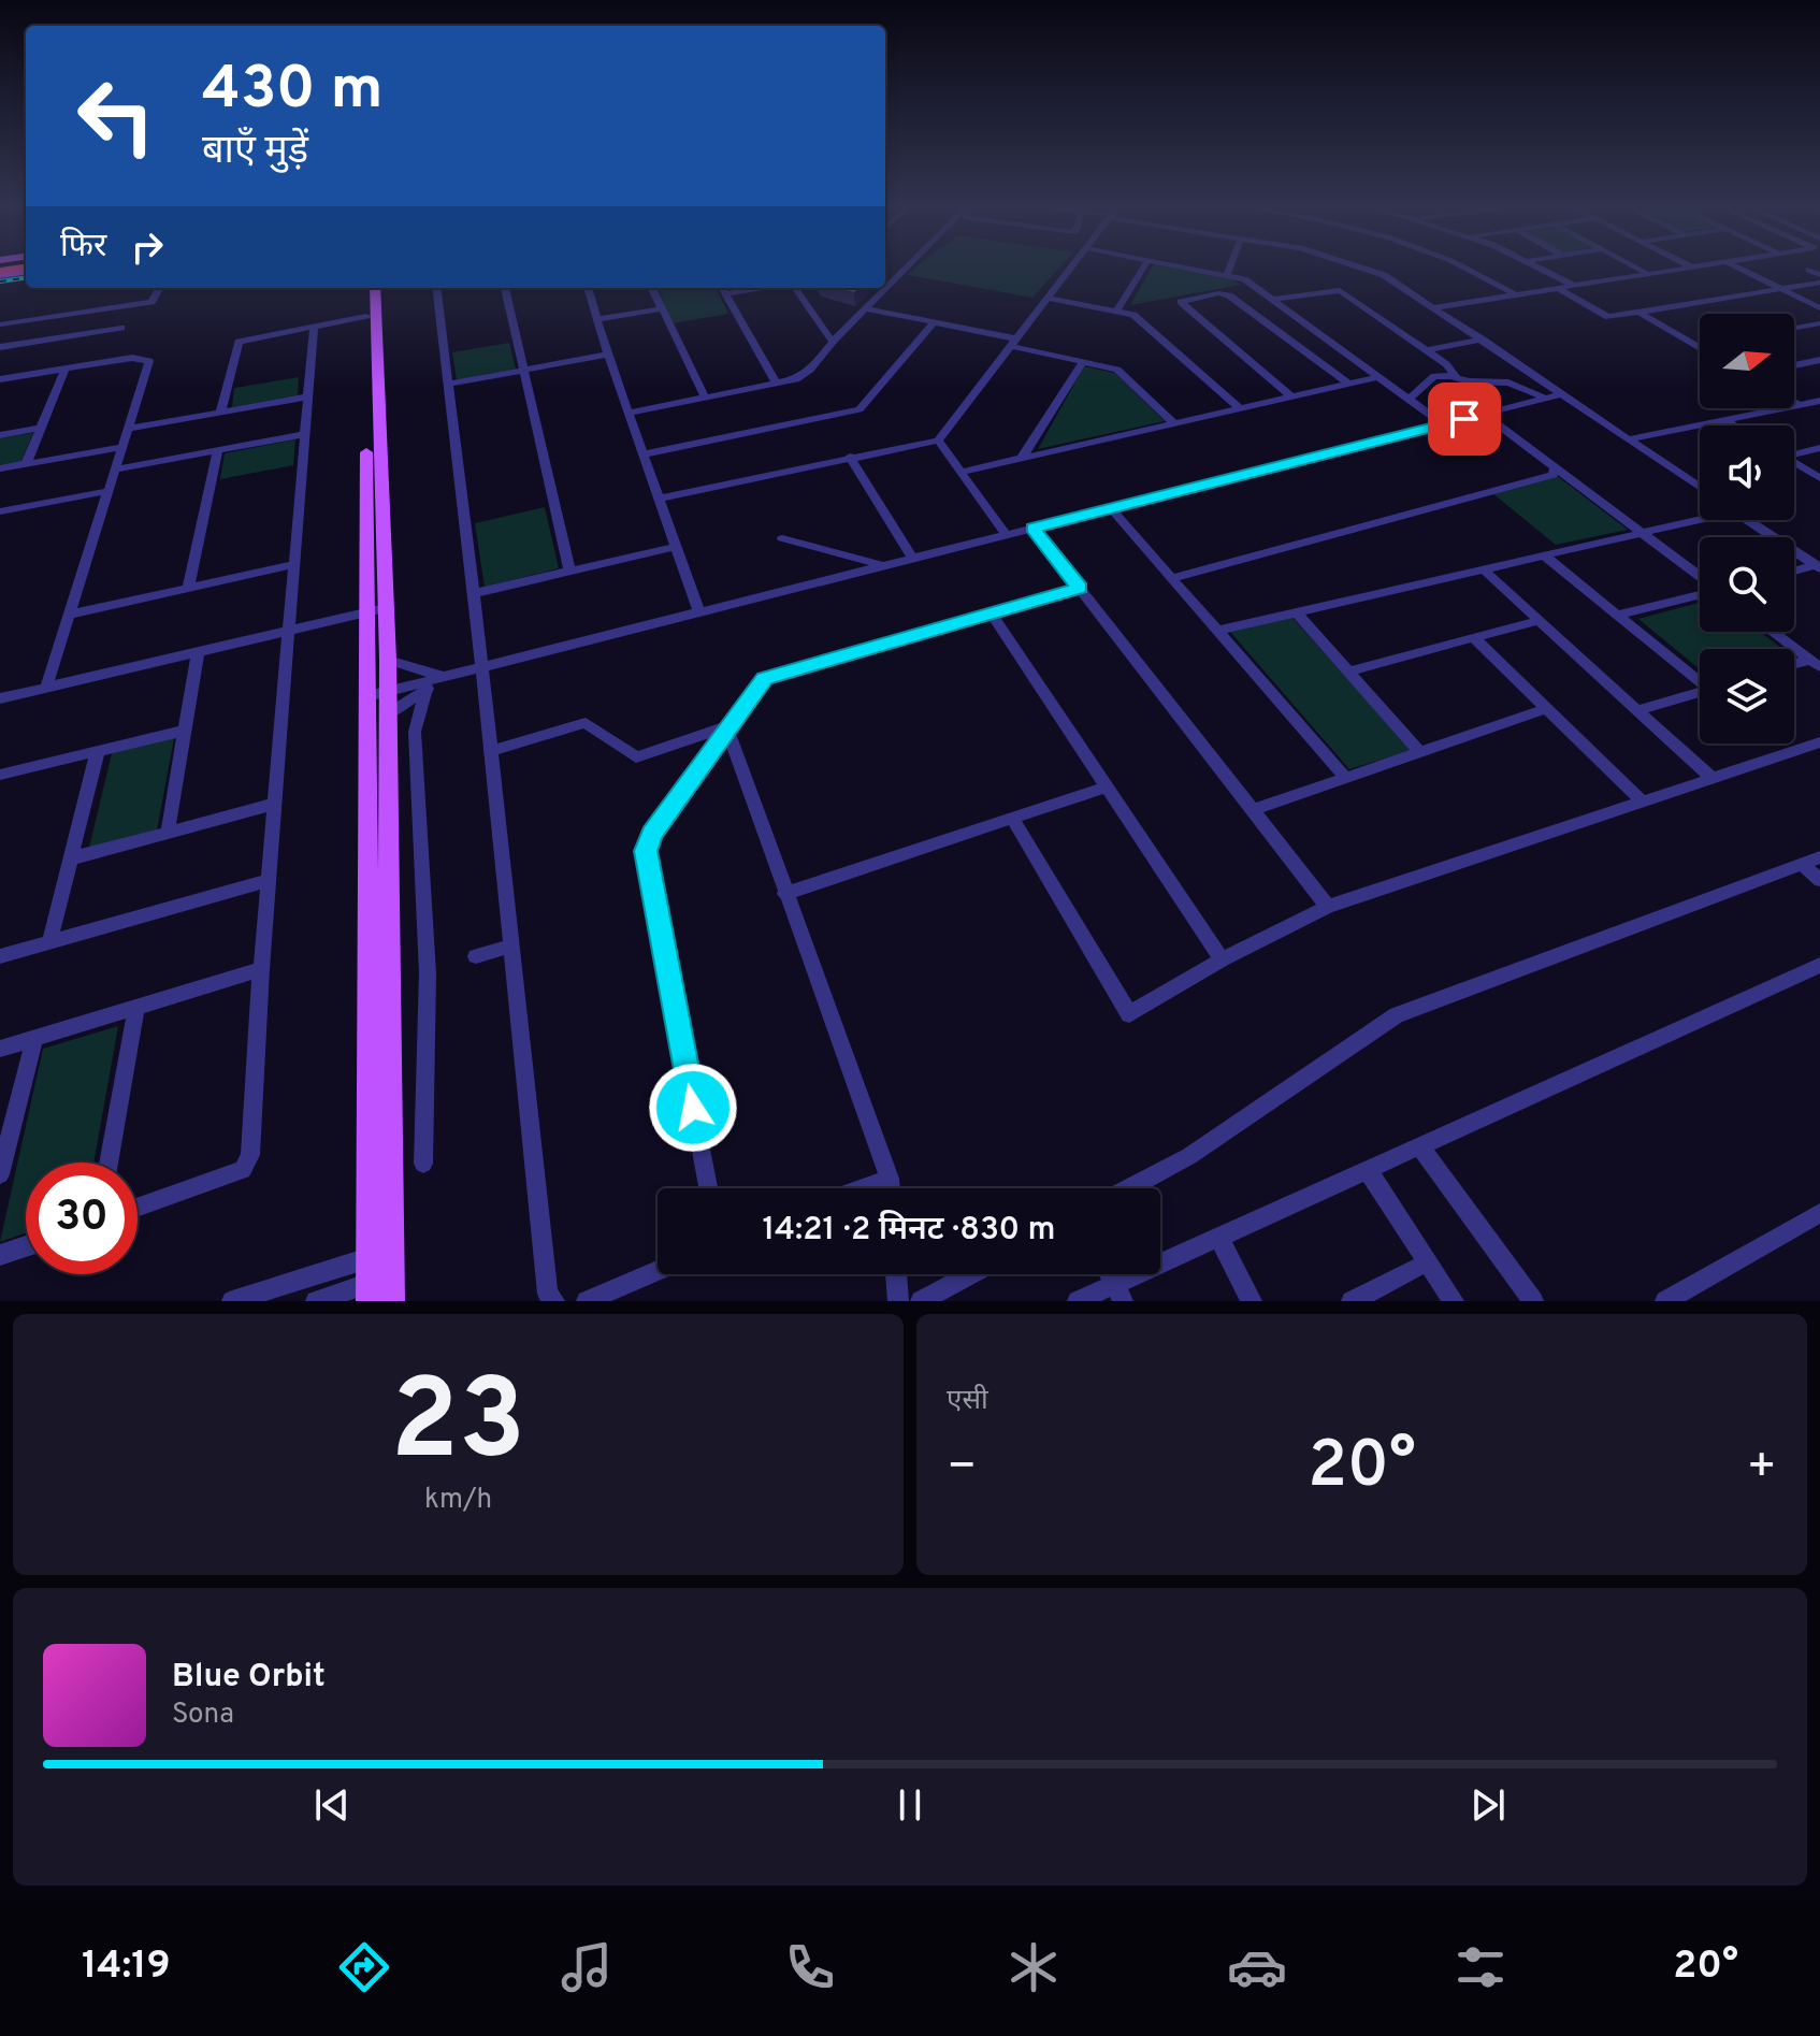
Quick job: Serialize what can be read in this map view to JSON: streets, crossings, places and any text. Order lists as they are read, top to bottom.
{
  "north": "right",
  "page": {
    "turn": ["430 m", "बाएँ मुड़ें"],
    "then": "फिर",
    "limit": "30",
    "trip": "14:21 · 2 मिनट · 830 m",
    "tile": [
      ["23", "km/h"],
      "एसी"
    ],
    "heat": ["−", "20°", "+"],
    "song": ["Blue Orbit", "Sona"],
    "tabs": ["14:19", "20°"]
  }
}
